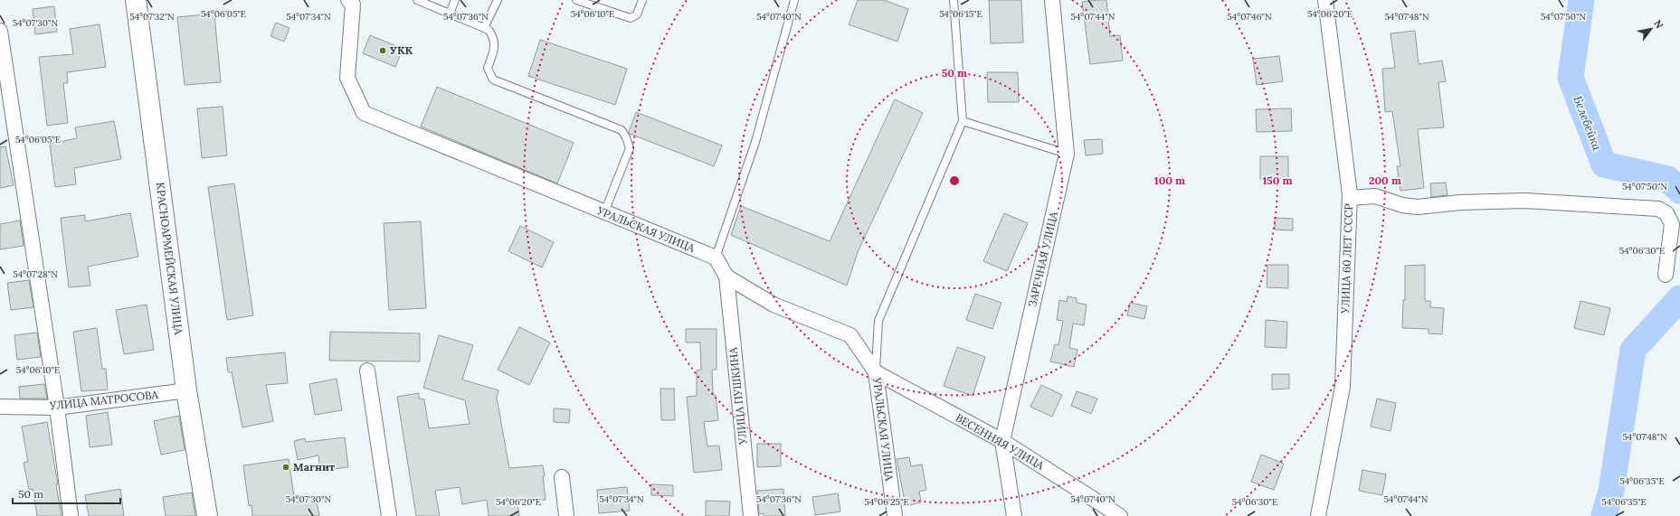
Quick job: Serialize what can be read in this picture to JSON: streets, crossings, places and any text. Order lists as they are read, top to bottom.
{
  "streets": {
    "main road": ["КРАСНОАРМЕЙСКАЯ УЛИЦА"],
    "street": [
      "УРАЛЬСКАЯ УЛИЦА",
      "УЛИЦА 60 ЛЕТ СССР",
      "ЗАРЕЧНАЯ УЛИЦА",
      "УЛИЦА ПУШКИНА",
      "УЛИЦА МАТРОСОВА",
      "ВЕСЕННЯЯ УЛИЦА"
    ]
  },
  "crossings": [
    ["УРАЛЬСКАЯ УЛИЦА", "УЛИЦА ПУШКИНА"],
    ["УРАЛЬСКАЯ УЛИЦА", "ВЕСЕННЯЯ УЛИЦА"],
    ["КРАСНОАРМЕЙСКАЯ УЛИЦА", "УЛИЦА МАТРОСОВА"],
    ["ЗАРЕЧНАЯ УЛИЦА", "ВЕСЕННЯЯ УЛИЦА"]
  ],
  "water": ["Белебейка"],
  "places": ["УКК", "Магнит"],
  "scale_bar": "50 m",
  "north": "top right",
  "coordinates": [
    "54°06'05\"E",
    "54°06'15\"E",
    "54°06'20\"E",
    "54°06'10\"E",
    "54°07'50\"N",
    "54°07'32\"N",
    "54°07'34\"N",
    "54°07'36\"N",
    "54°07'40\"N",
    "54°07'44\"N",
    "54°07'46\"N",
    "54°07'48\"N",
    "54°07'30\"N",
    "54°06'30\"E",
    "54°07'28\"N",
    "54°06'35\"E",
    "54°06'25\"E"
  ],
  "rings": [
    "50 m",
    "100 m",
    "150 m",
    "200 m"
  ]
}
